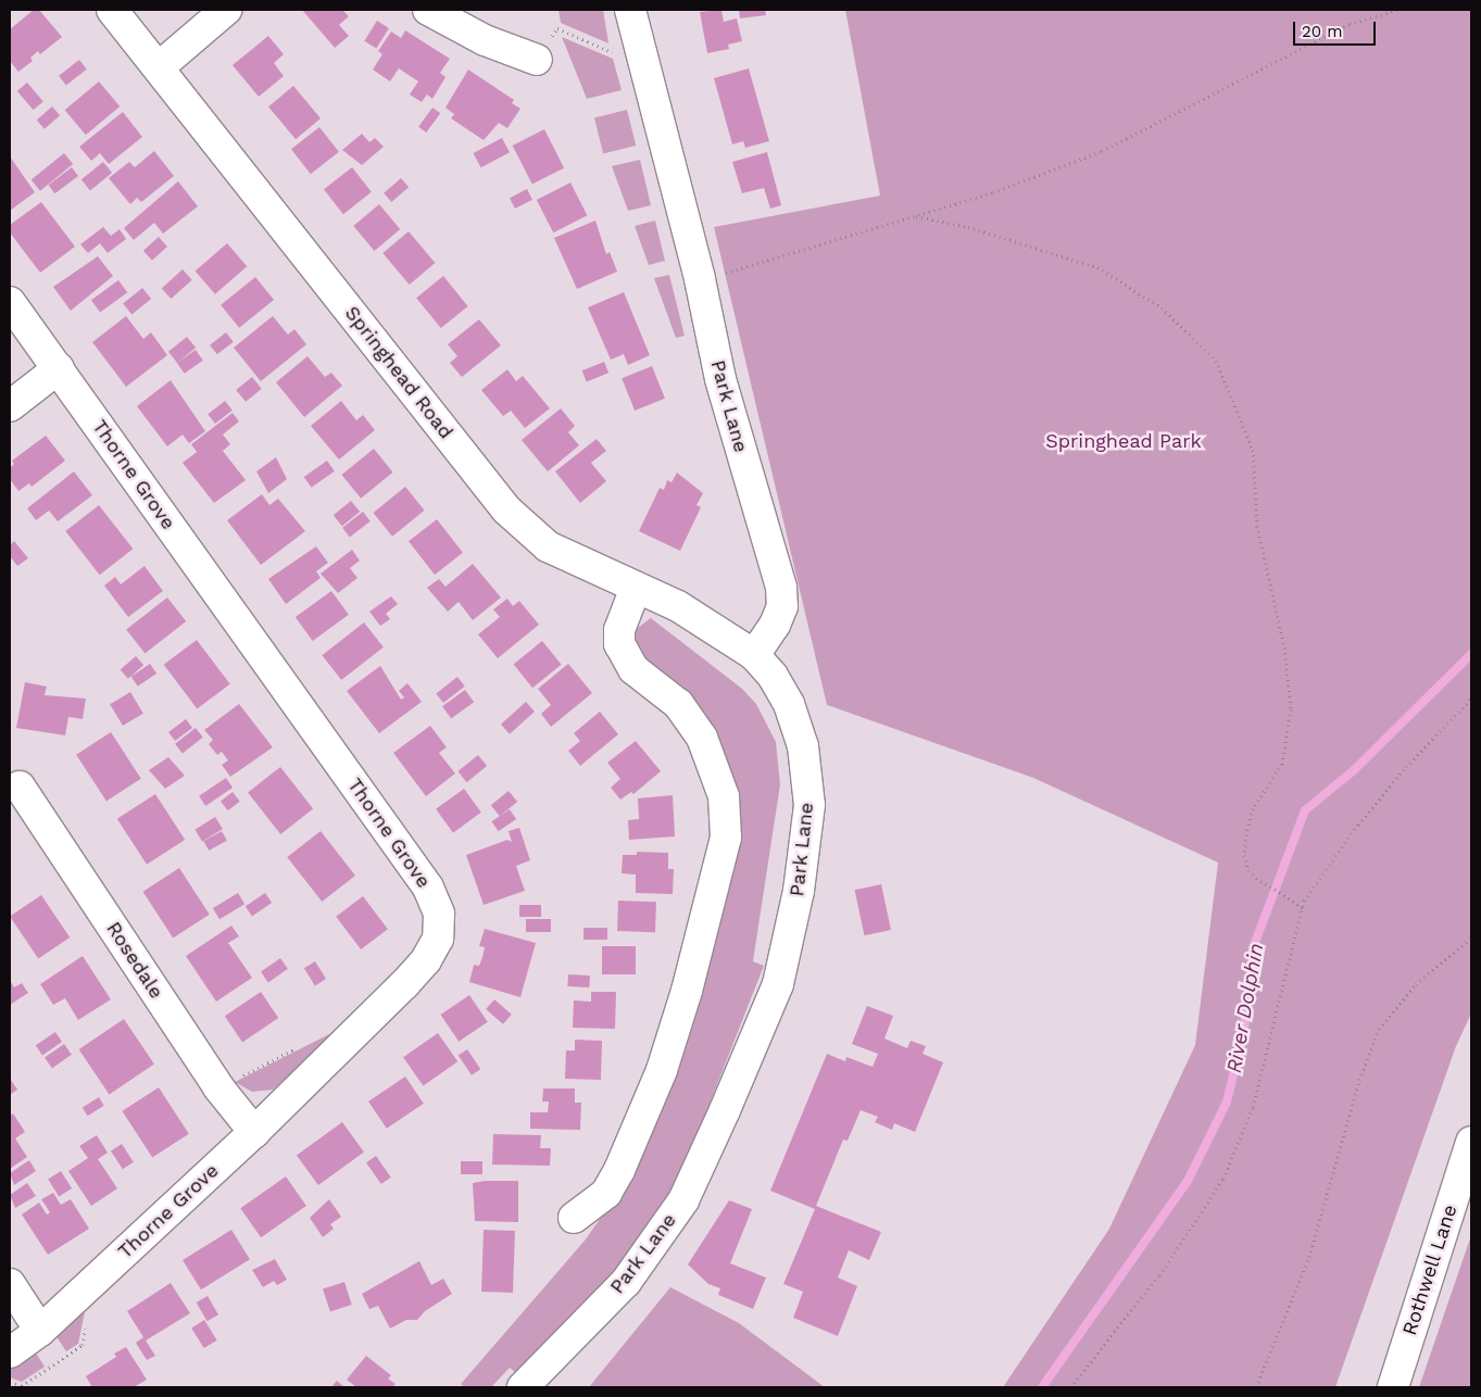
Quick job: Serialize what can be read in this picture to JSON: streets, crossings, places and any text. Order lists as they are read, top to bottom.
{
  "streets": {
    "street": [
      "Springhead Road",
      "Park Lane",
      "Thorne Grove",
      "Rosedale",
      "Rothwell Lane"
    ]
  },
  "crossings": [
    ["Springhead Road", "Park Lane"],
    ["Thorne Grove", "Rosedale"]
  ],
  "water": ["River Dolphin"],
  "parks": ["Springhead Park"],
  "scale_bar": "20 m"
}
